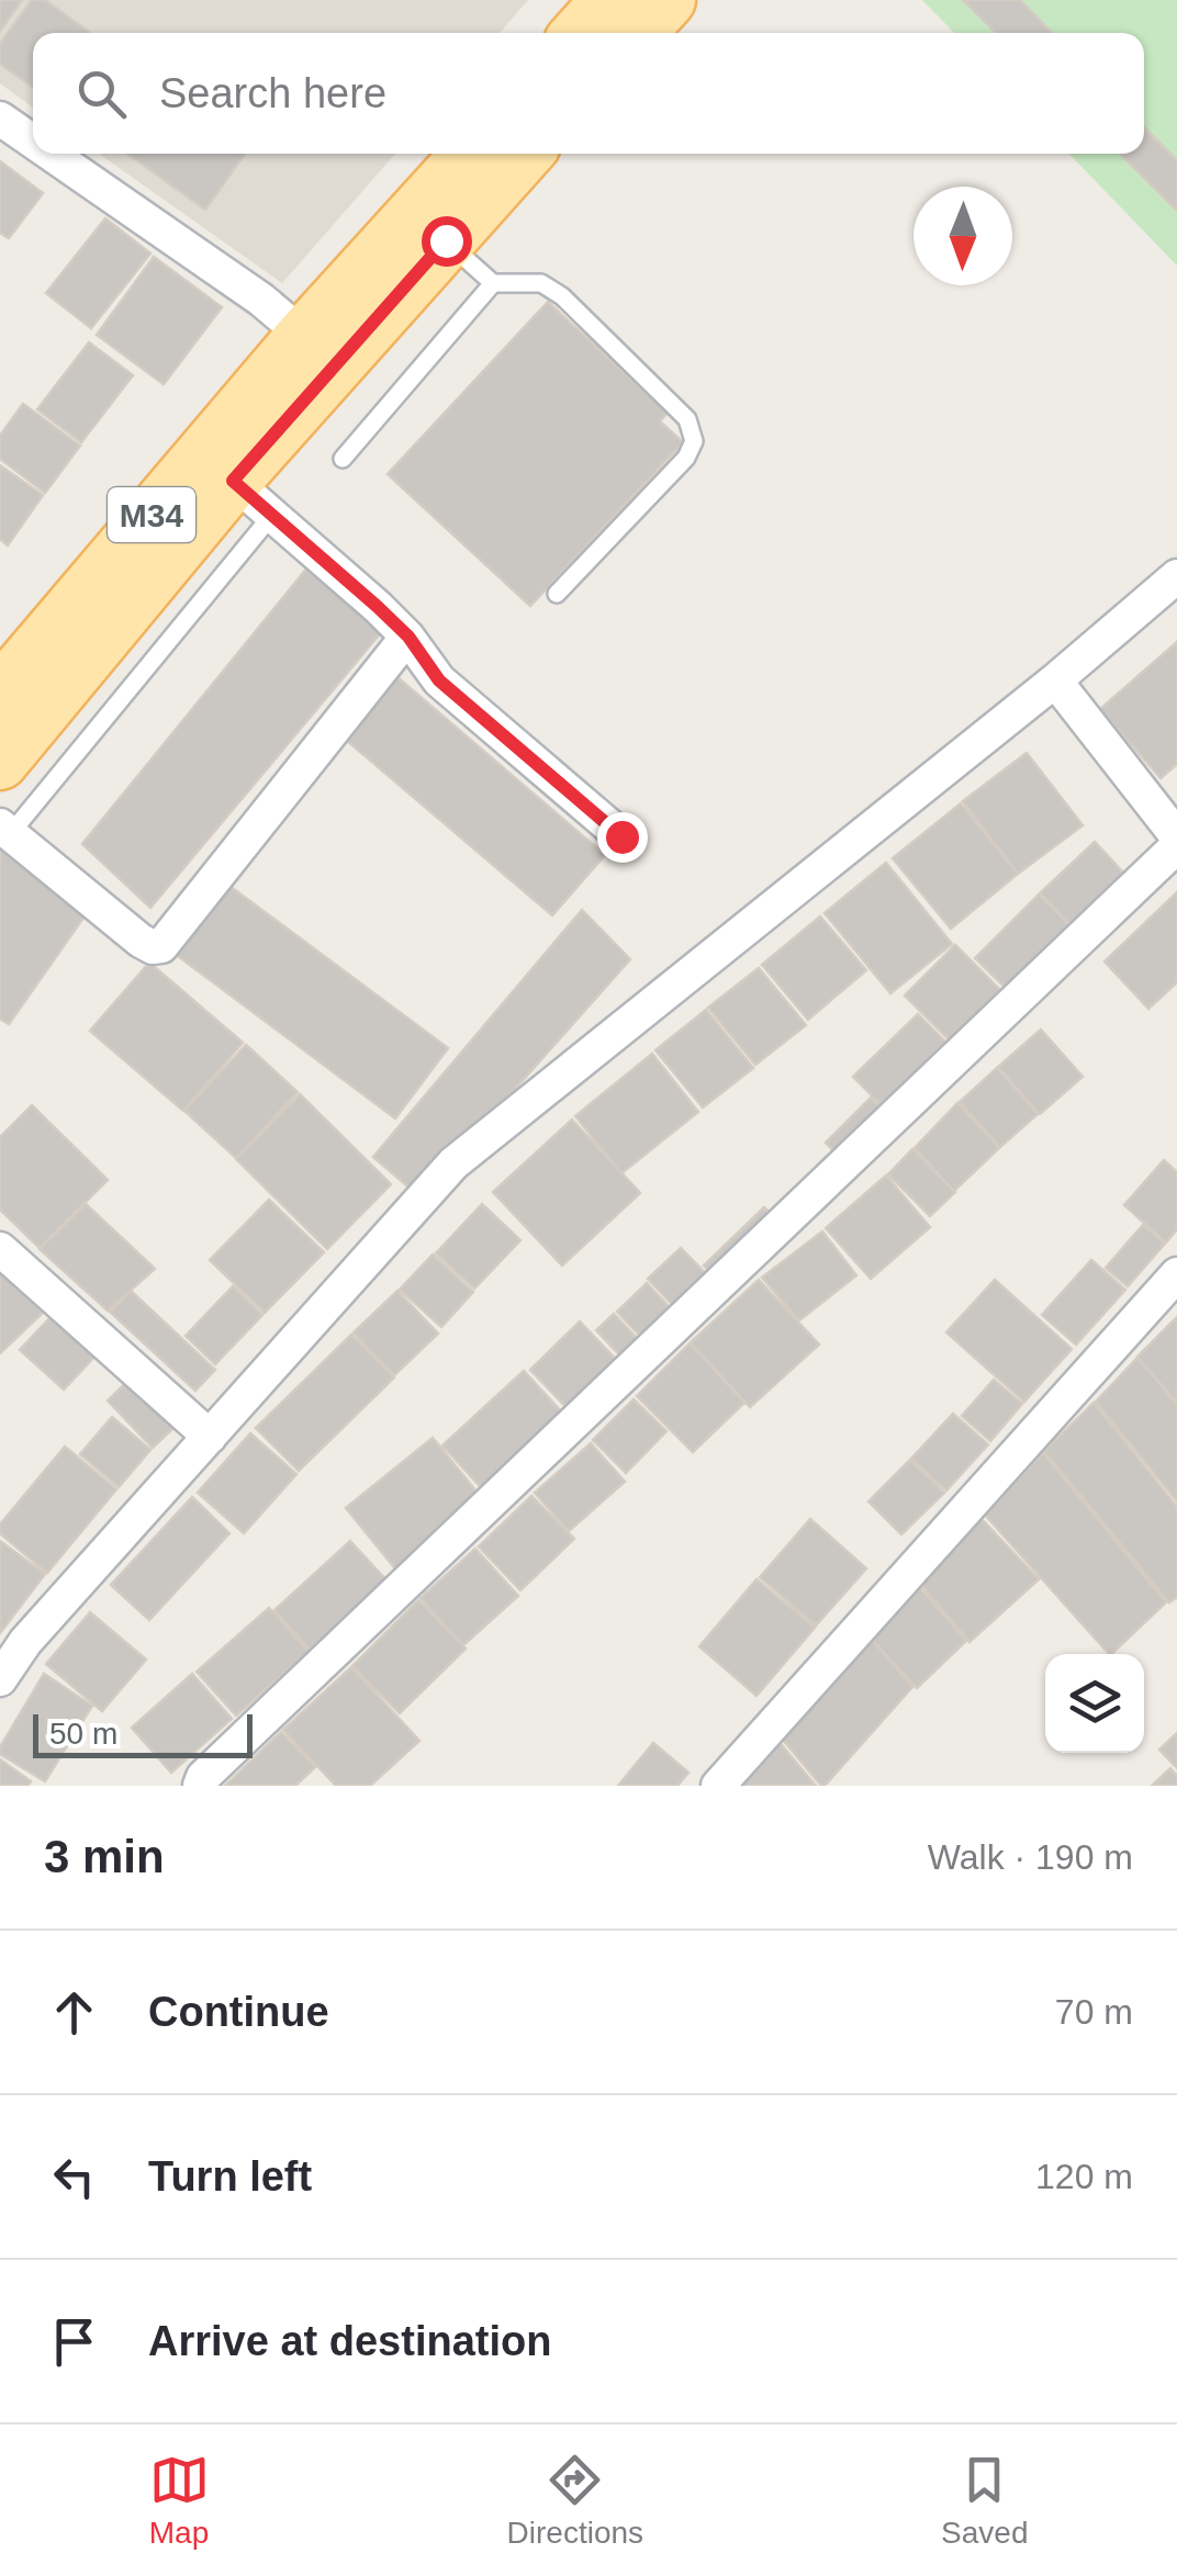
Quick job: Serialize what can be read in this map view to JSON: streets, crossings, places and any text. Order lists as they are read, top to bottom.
{
  "streets": {
    "main road": ["M34"]
  },
  "scale_bar": "50 m",
  "north": "bottom",
  "page": {
    "search": "Search here",
    "scale": "50 m",
    "heading": ["3 min", "Walk · 190 m"],
    "list": [
      ["Continue", "70 m"],
      ["Turn left", "120 m"],
      "Arrive at destination"
    ],
    "nav": ["Map", "Directions", "Saved"]
  }
}
